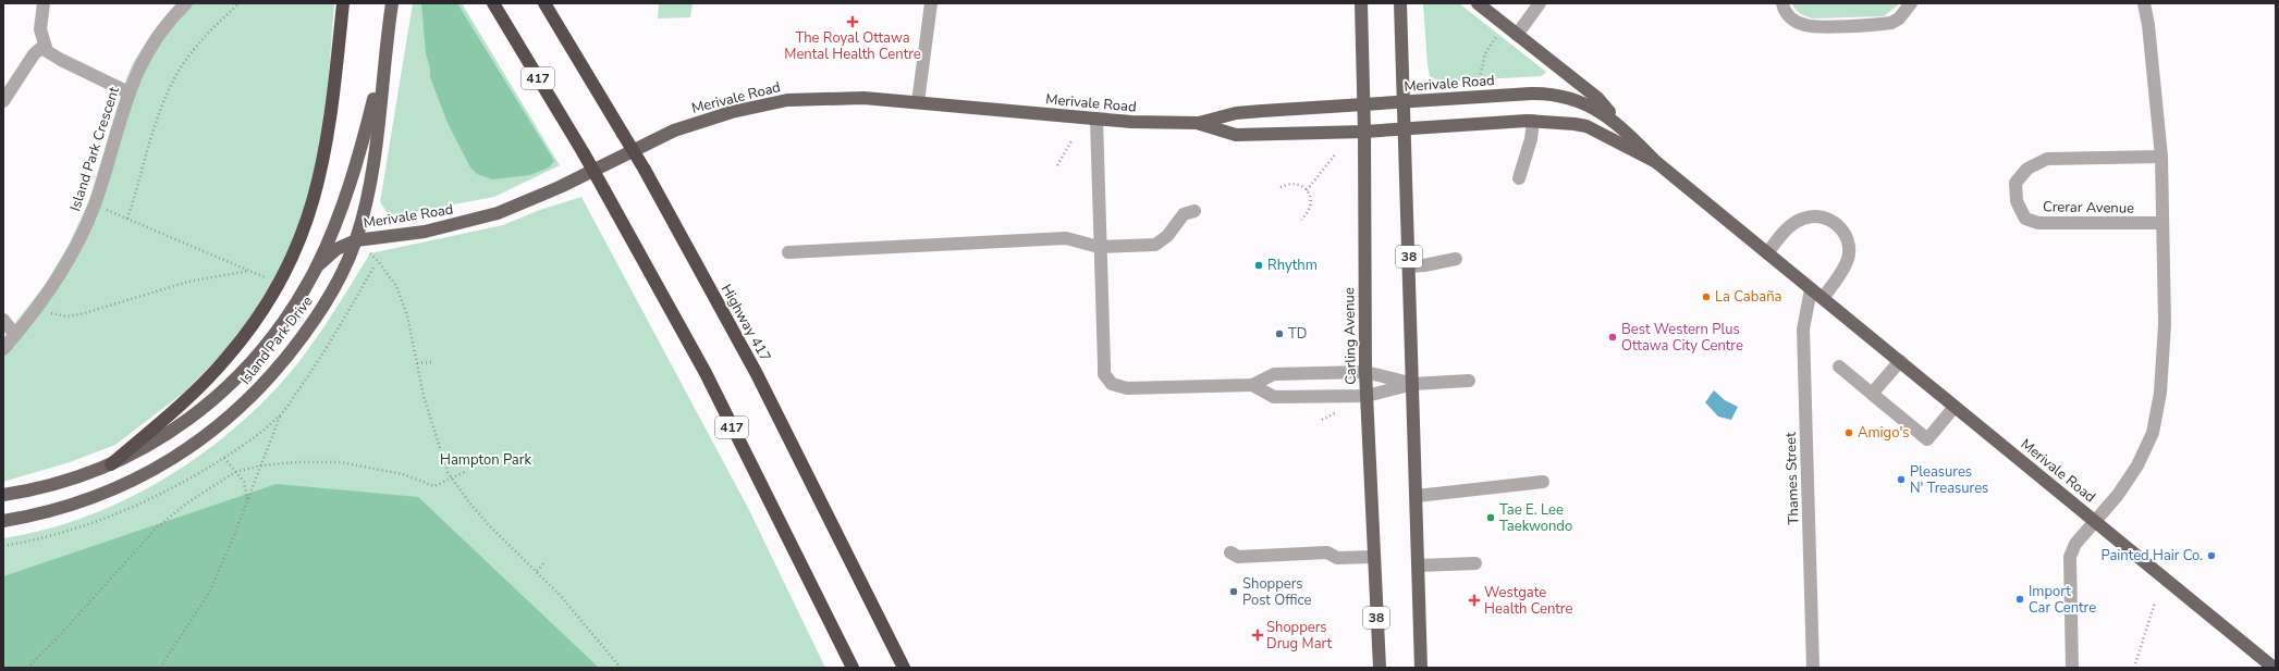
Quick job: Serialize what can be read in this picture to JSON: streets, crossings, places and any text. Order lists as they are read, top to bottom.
{
  "streets": {
    "highway": ["417", "Highway 417"],
    "main road": [
      "Merivale Road",
      "38",
      "Carling Avenue",
      "Island Park Drive"
    ],
    "street": ["Island Park Crescent", "Crerar Avenue", "Thames Street"]
  },
  "crossings": [
    ["Merivale Road", "38"],
    ["Merivale Road", "Carling Avenue"],
    ["Merivale Road", "Island Park Drive"],
    ["Merivale Road", "Thames Street"]
  ],
  "parks": ["Hampton Park"],
  "places": {
    "health": ["The Royal Ottawa Mental Health Centre", "Westgate Health Centre", "Shoppers Drug Mart"],
    "other": [
      "Rhythm",
      "La Cabaña",
      "TD",
      "Best Western Plus Ottawa City Centre",
      "Amigo's",
      "Pleasures N' Treasures",
      "Tae E. Lee Taekwondo",
      "Painted Hair Co.",
      "Shoppers Post Office",
      "Import Car Centre"
    ]
  }
}
